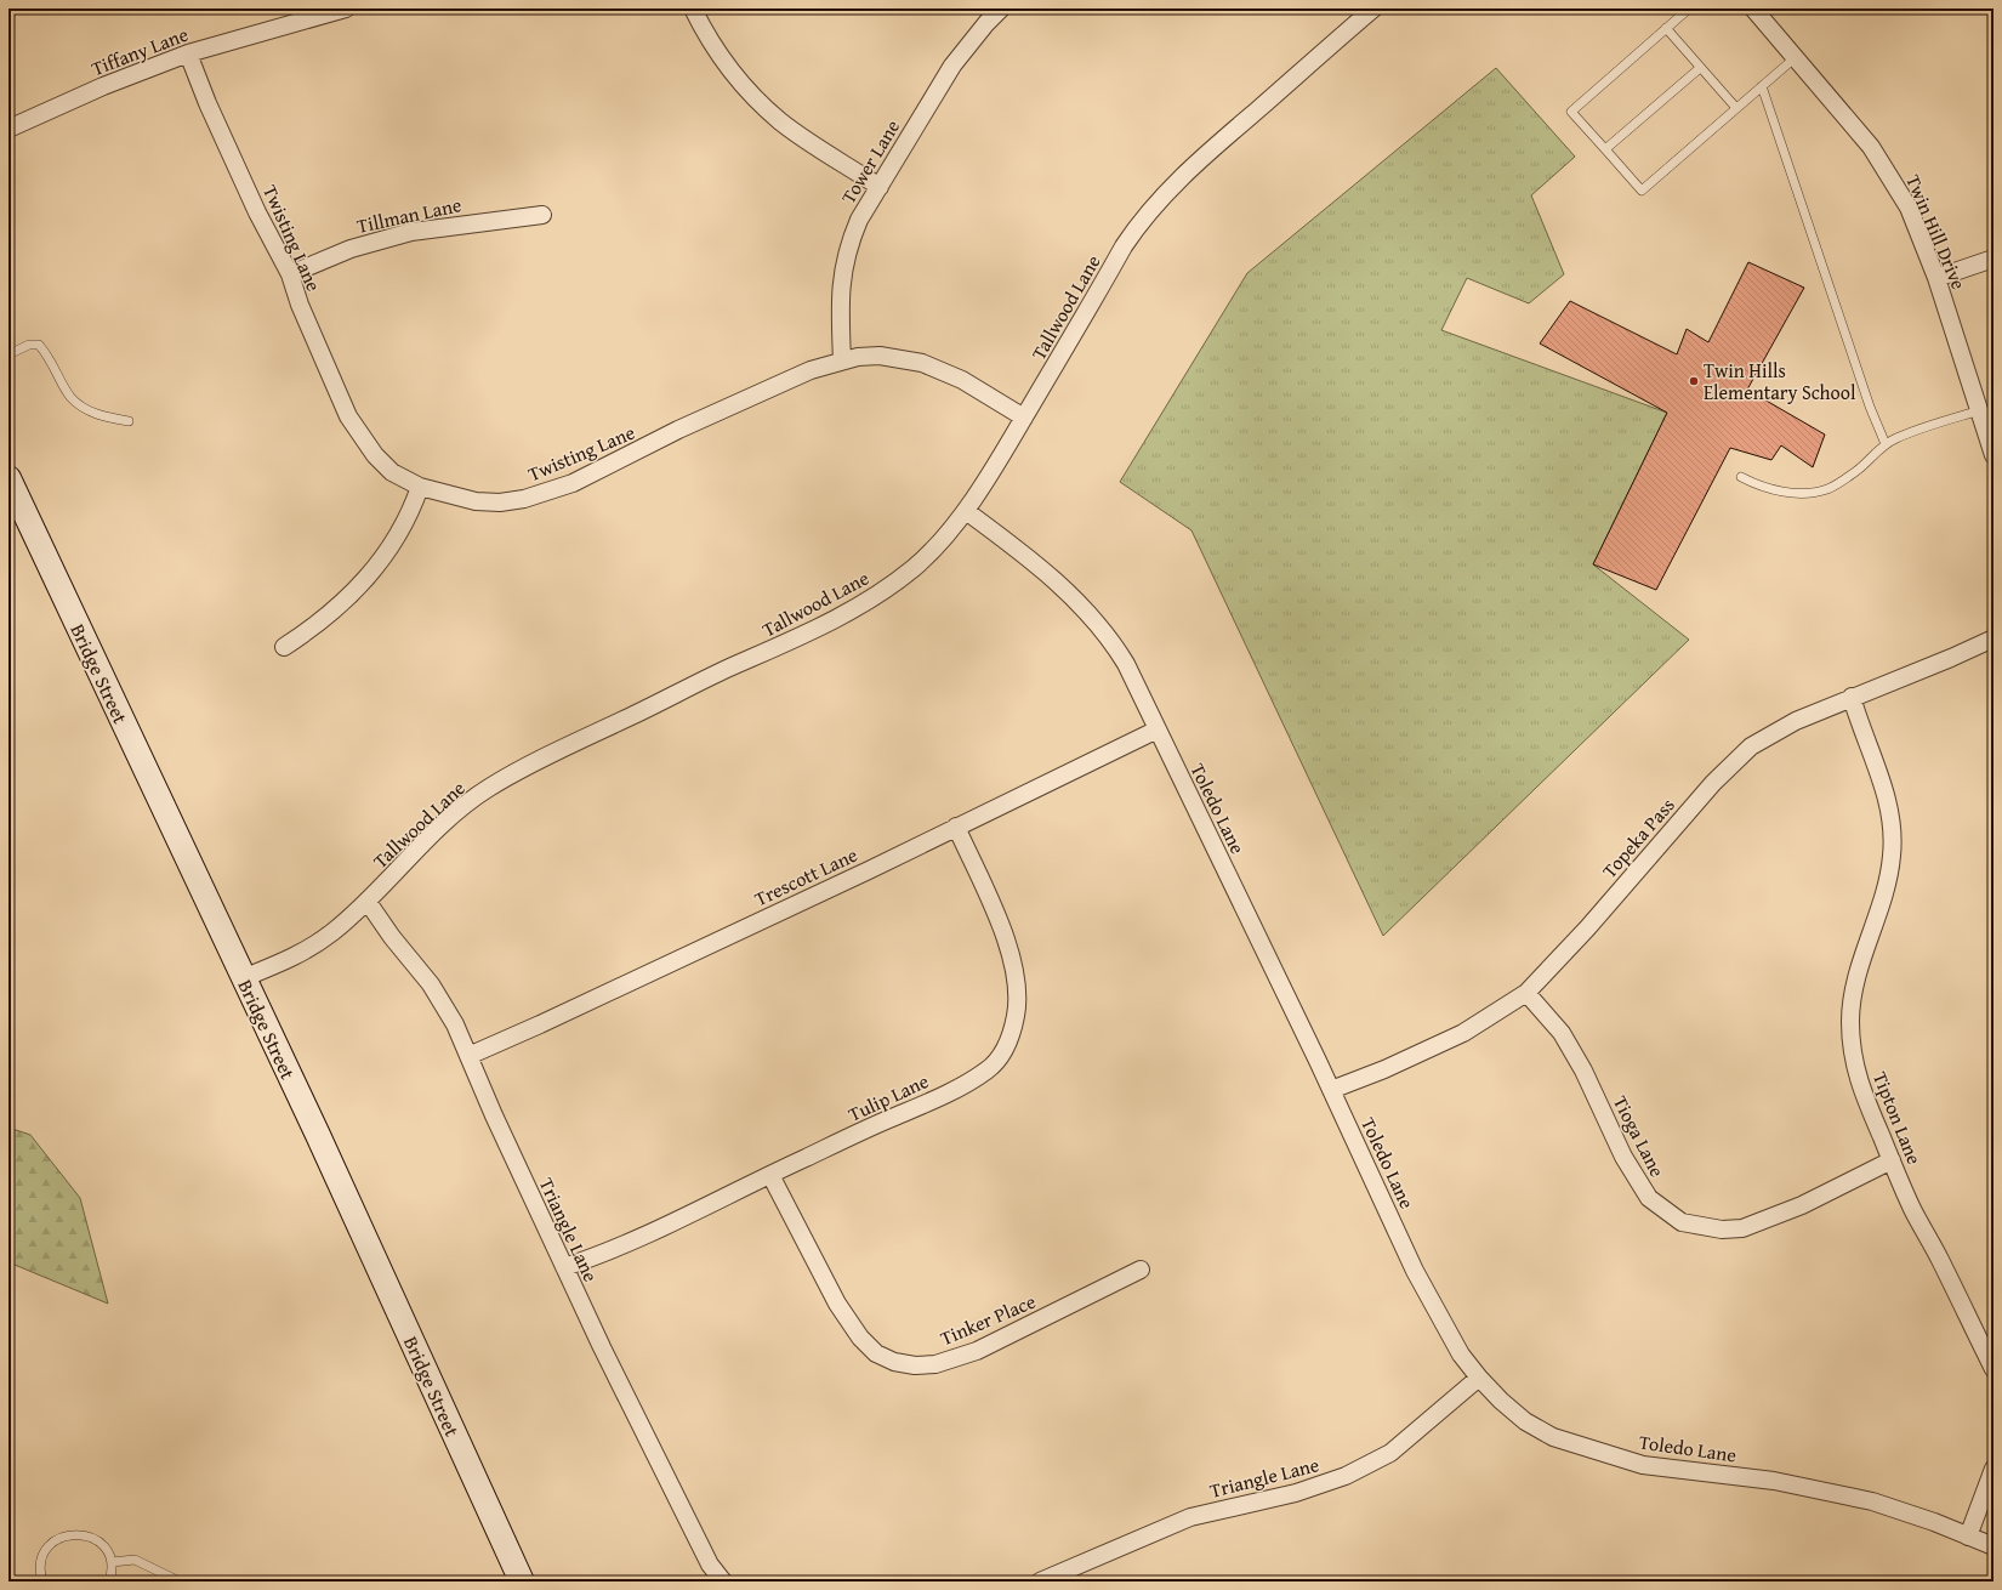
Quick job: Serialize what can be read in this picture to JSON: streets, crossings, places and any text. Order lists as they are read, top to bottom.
{
  "streets": {
    "main road": ["Bridge Street"],
    "street": [
      "Tiffany Lane",
      "Tower Lane",
      "Tillman Lane",
      "Twin Hill Drive",
      "Twisting Lane",
      "Tallwood Lane",
      "Toledo Lane",
      "Topeka Pass",
      "Trescott Lane",
      "Tulip Lane",
      "Tipton Lane",
      "Tioga Lane",
      "Triangle Lane",
      "Tinker Place"
    ]
  },
  "crossings": [
    ["Tiffany Lane", "Twisting Lane"],
    ["Tower Lane", "Twisting Lane"],
    ["Tillman Lane", "Twisting Lane"],
    ["Twisting Lane", "Tallwood Lane"],
    ["Tallwood Lane", "Bridge Street"],
    ["Tallwood Lane", "Toledo Lane"],
    ["Tallwood Lane", "Triangle Lane"],
    ["Toledo Lane", "Topeka Pass"],
    ["Toledo Lane", "Trescott Lane"],
    ["Toledo Lane", "Triangle Lane"],
    ["Topeka Pass", "Tipton Lane"],
    ["Topeka Pass", "Tioga Lane"],
    ["Trescott Lane", "Tulip Lane"],
    ["Trescott Lane", "Triangle Lane"],
    ["Tulip Lane", "Triangle Lane"],
    ["Tulip Lane", "Tinker Place"],
    ["Tipton Lane", "Tioga Lane"]
  ],
  "places": ["Twin Hills Elementary School"]
}
